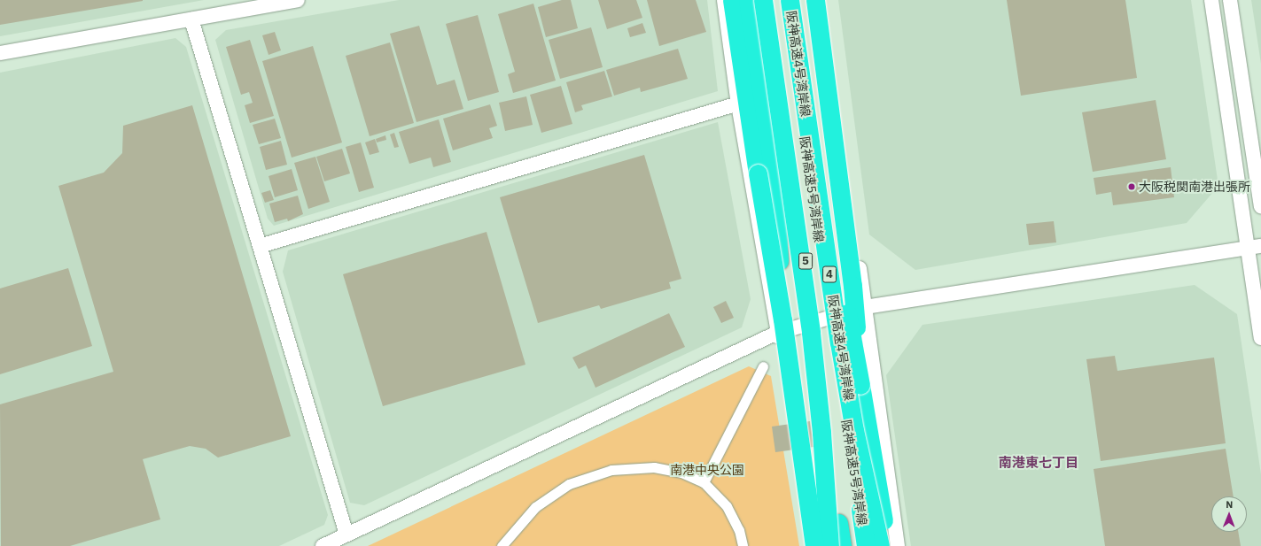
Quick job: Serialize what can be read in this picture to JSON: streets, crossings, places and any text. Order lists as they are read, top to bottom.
{
  "streets": {
    "highway": [
      "阪神高速4号湾岸線",
      "阪神高速5号湾岸線",
      "5",
      "4"
    ]
  },
  "districts": ["南港東七丁目"],
  "parks": ["南港中央公園"],
  "places": ["大阪税関南港出張所"],
  "north": "top"
}
